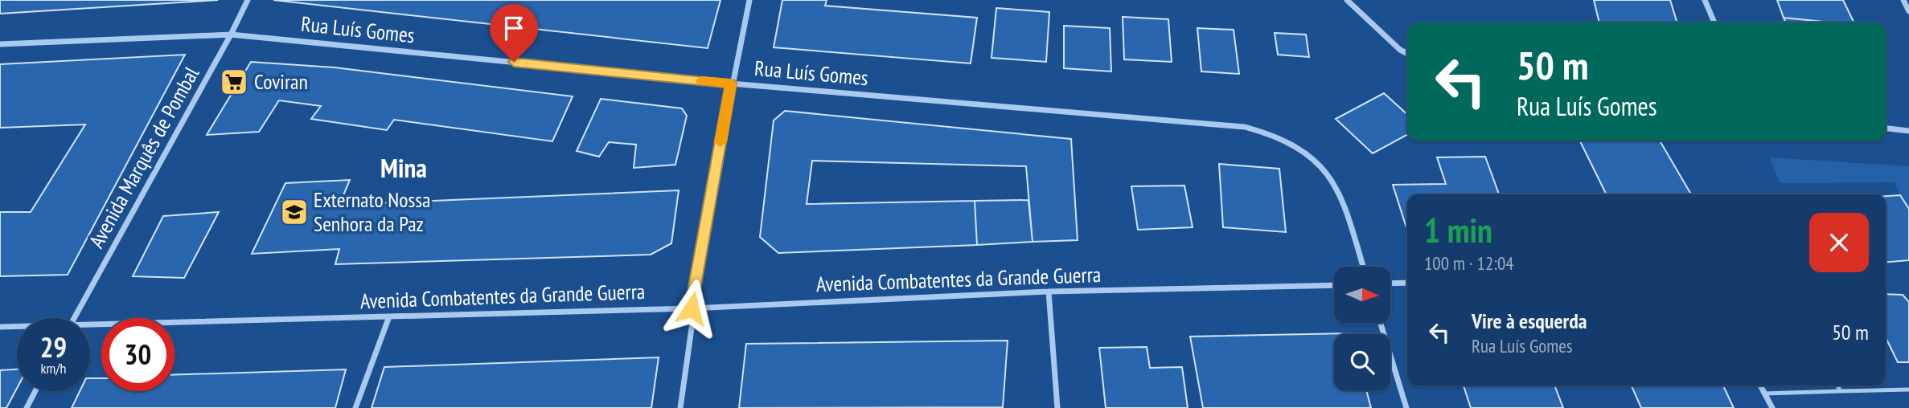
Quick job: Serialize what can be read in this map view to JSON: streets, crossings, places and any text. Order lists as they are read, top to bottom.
{
  "streets": {
    "street": ["Rua Luís Gomes", "Avenida Marquês de Pombal", "Avenida Combatentes da Grande Guerra"]
  },
  "crossings": [
    ["Rua Luís Gomes", "Avenida Marquês de Pombal"]
  ],
  "districts": ["Mina"],
  "places": {
    "supermarket": ["Coviran"],
    "school or university": ["Externato Nossa Senhora da Paz"]
  },
  "north": "right",
  "page": {
    "turn": ["50 m", "Rua Luís Gomes"],
    "heading": ["1 min", "100 m · 12:04"],
    "list": [
      {
        "name": "Vire à esquerda",
        "note": "Rua Luís Gomes",
        "value": "50 m"
      }
    ],
    "speed": "29 km/h",
    "limit": "30"
  }
}
